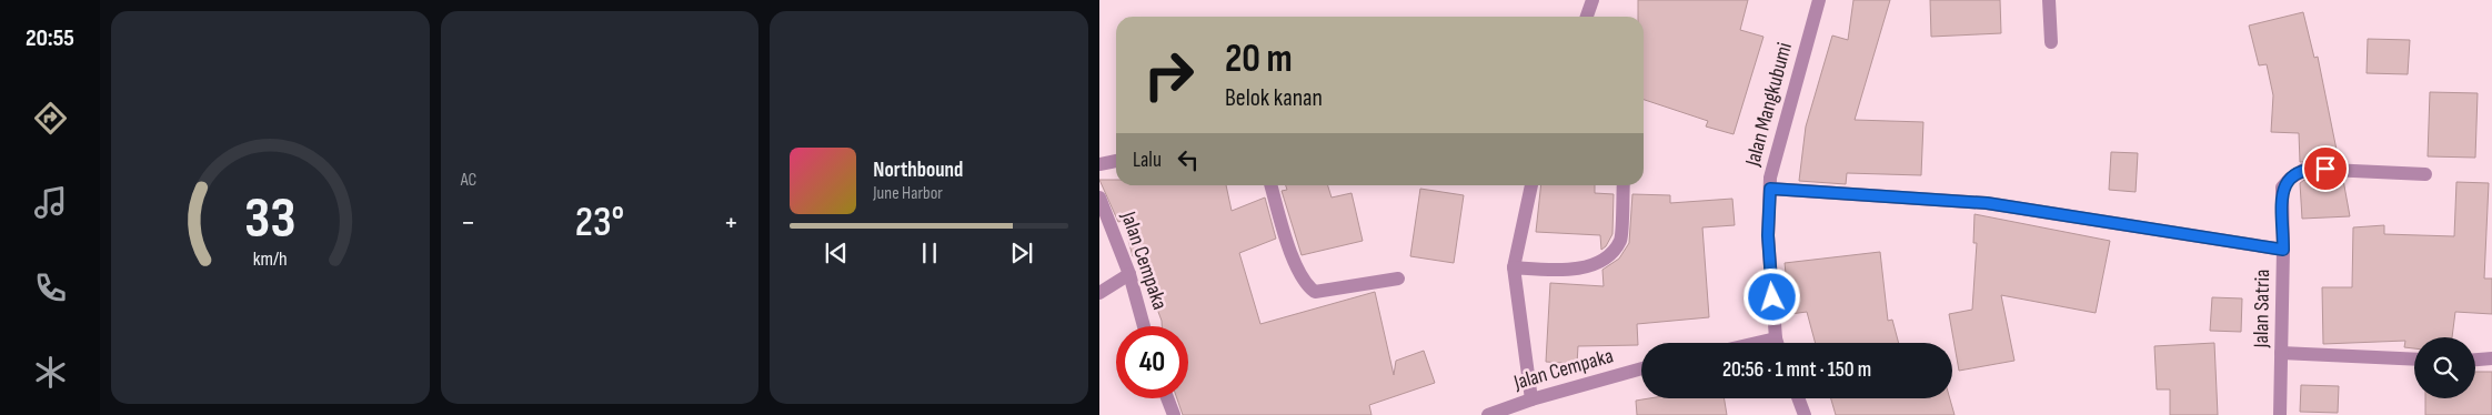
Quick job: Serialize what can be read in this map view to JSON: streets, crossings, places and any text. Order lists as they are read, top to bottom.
{
  "streets": {
    "street": ["Jalan Mangkubumi", "Jalan Cempaka", "Jalan Satria"]
  },
  "page": {
    "tabs": "20:55",
    "tile": "AC",
    "turn": ["20 m", "Belok kanan"],
    "then": "Lalu",
    "song": ["Northbound", "June Harbor"],
    "heat": ["−", "23°", "+"],
    "limit": "40",
    "trip": "20:56 · 1 mnt · 150 m",
    "gauge": ["33", "km/h"]
  }
}
